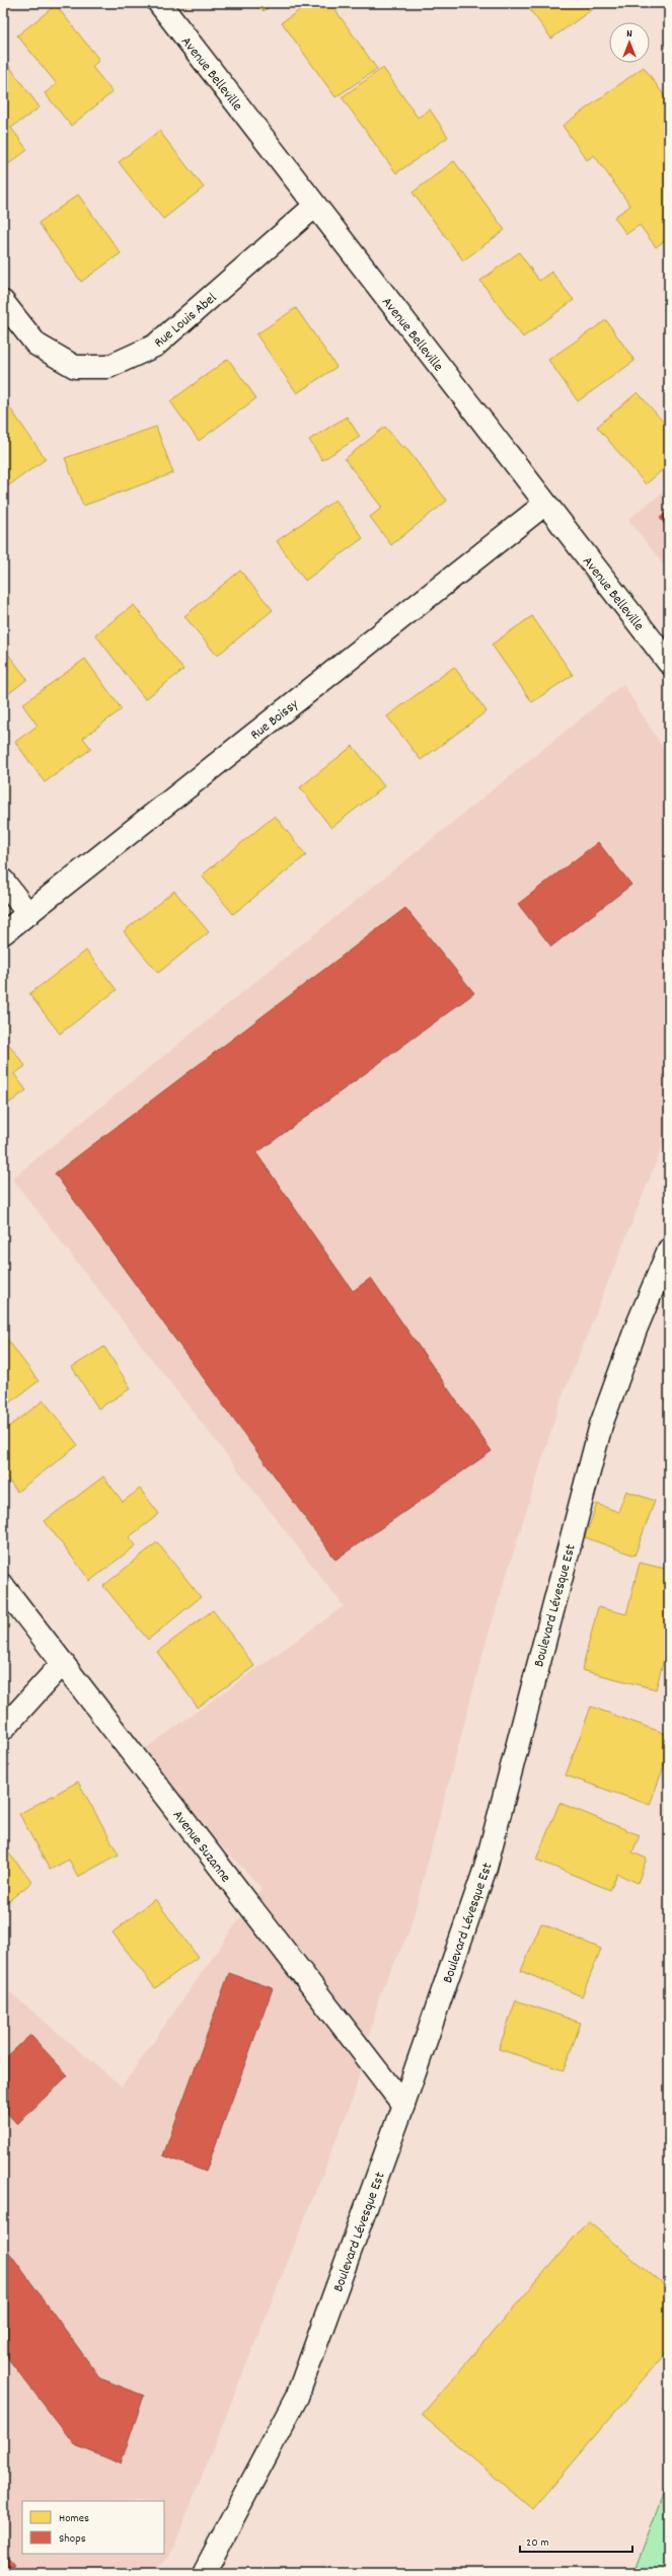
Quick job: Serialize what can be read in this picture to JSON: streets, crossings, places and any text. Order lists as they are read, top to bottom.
{
  "streets": {
    "street": [
      "Avenue Belleville",
      "Rue Louis Abel",
      "Rue Boissy",
      "Boulevard Lévesque Est",
      "Avenue Suzanne"
    ]
  },
  "crossings": [
    ["Avenue Belleville", "Rue Louis Abel"],
    ["Avenue Belleville", "Rue Boissy"],
    ["Boulevard Lévesque Est", "Avenue Suzanne"]
  ],
  "legend": ["Homes", "Shops"],
  "scale_bar": "20 m",
  "north": "top"
}
